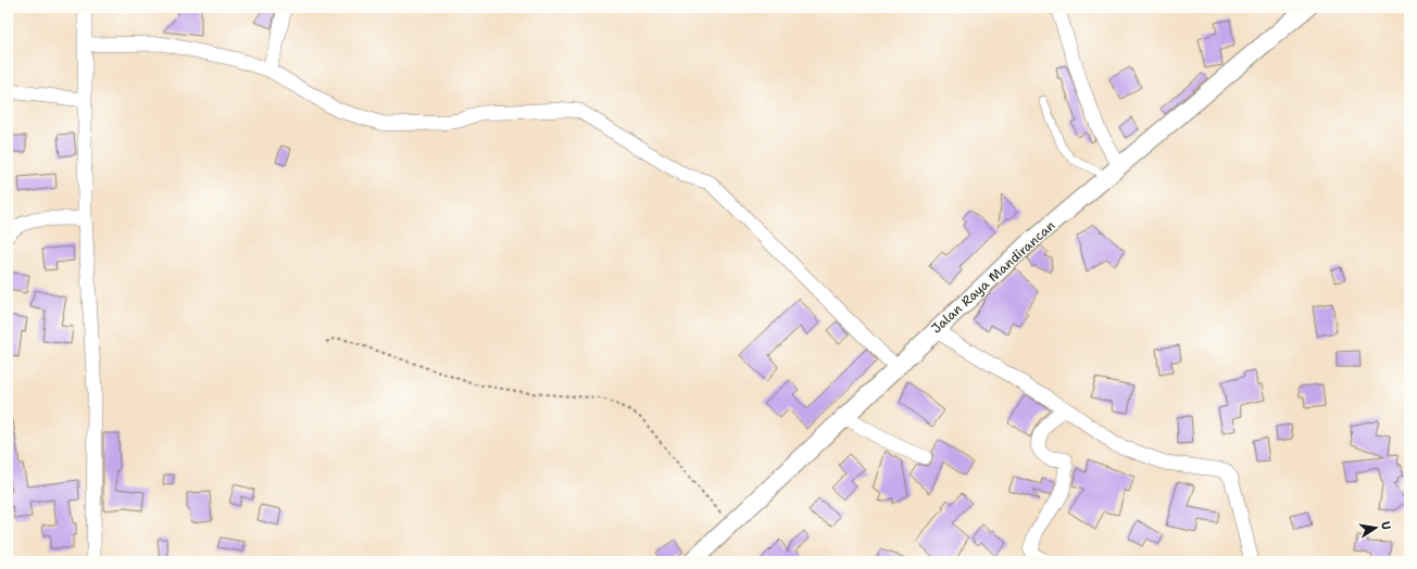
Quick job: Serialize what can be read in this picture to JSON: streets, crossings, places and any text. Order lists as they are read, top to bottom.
{
  "streets": {
    "street": ["Jalan Raya Mandirancan"]
  },
  "north": "right"
}
